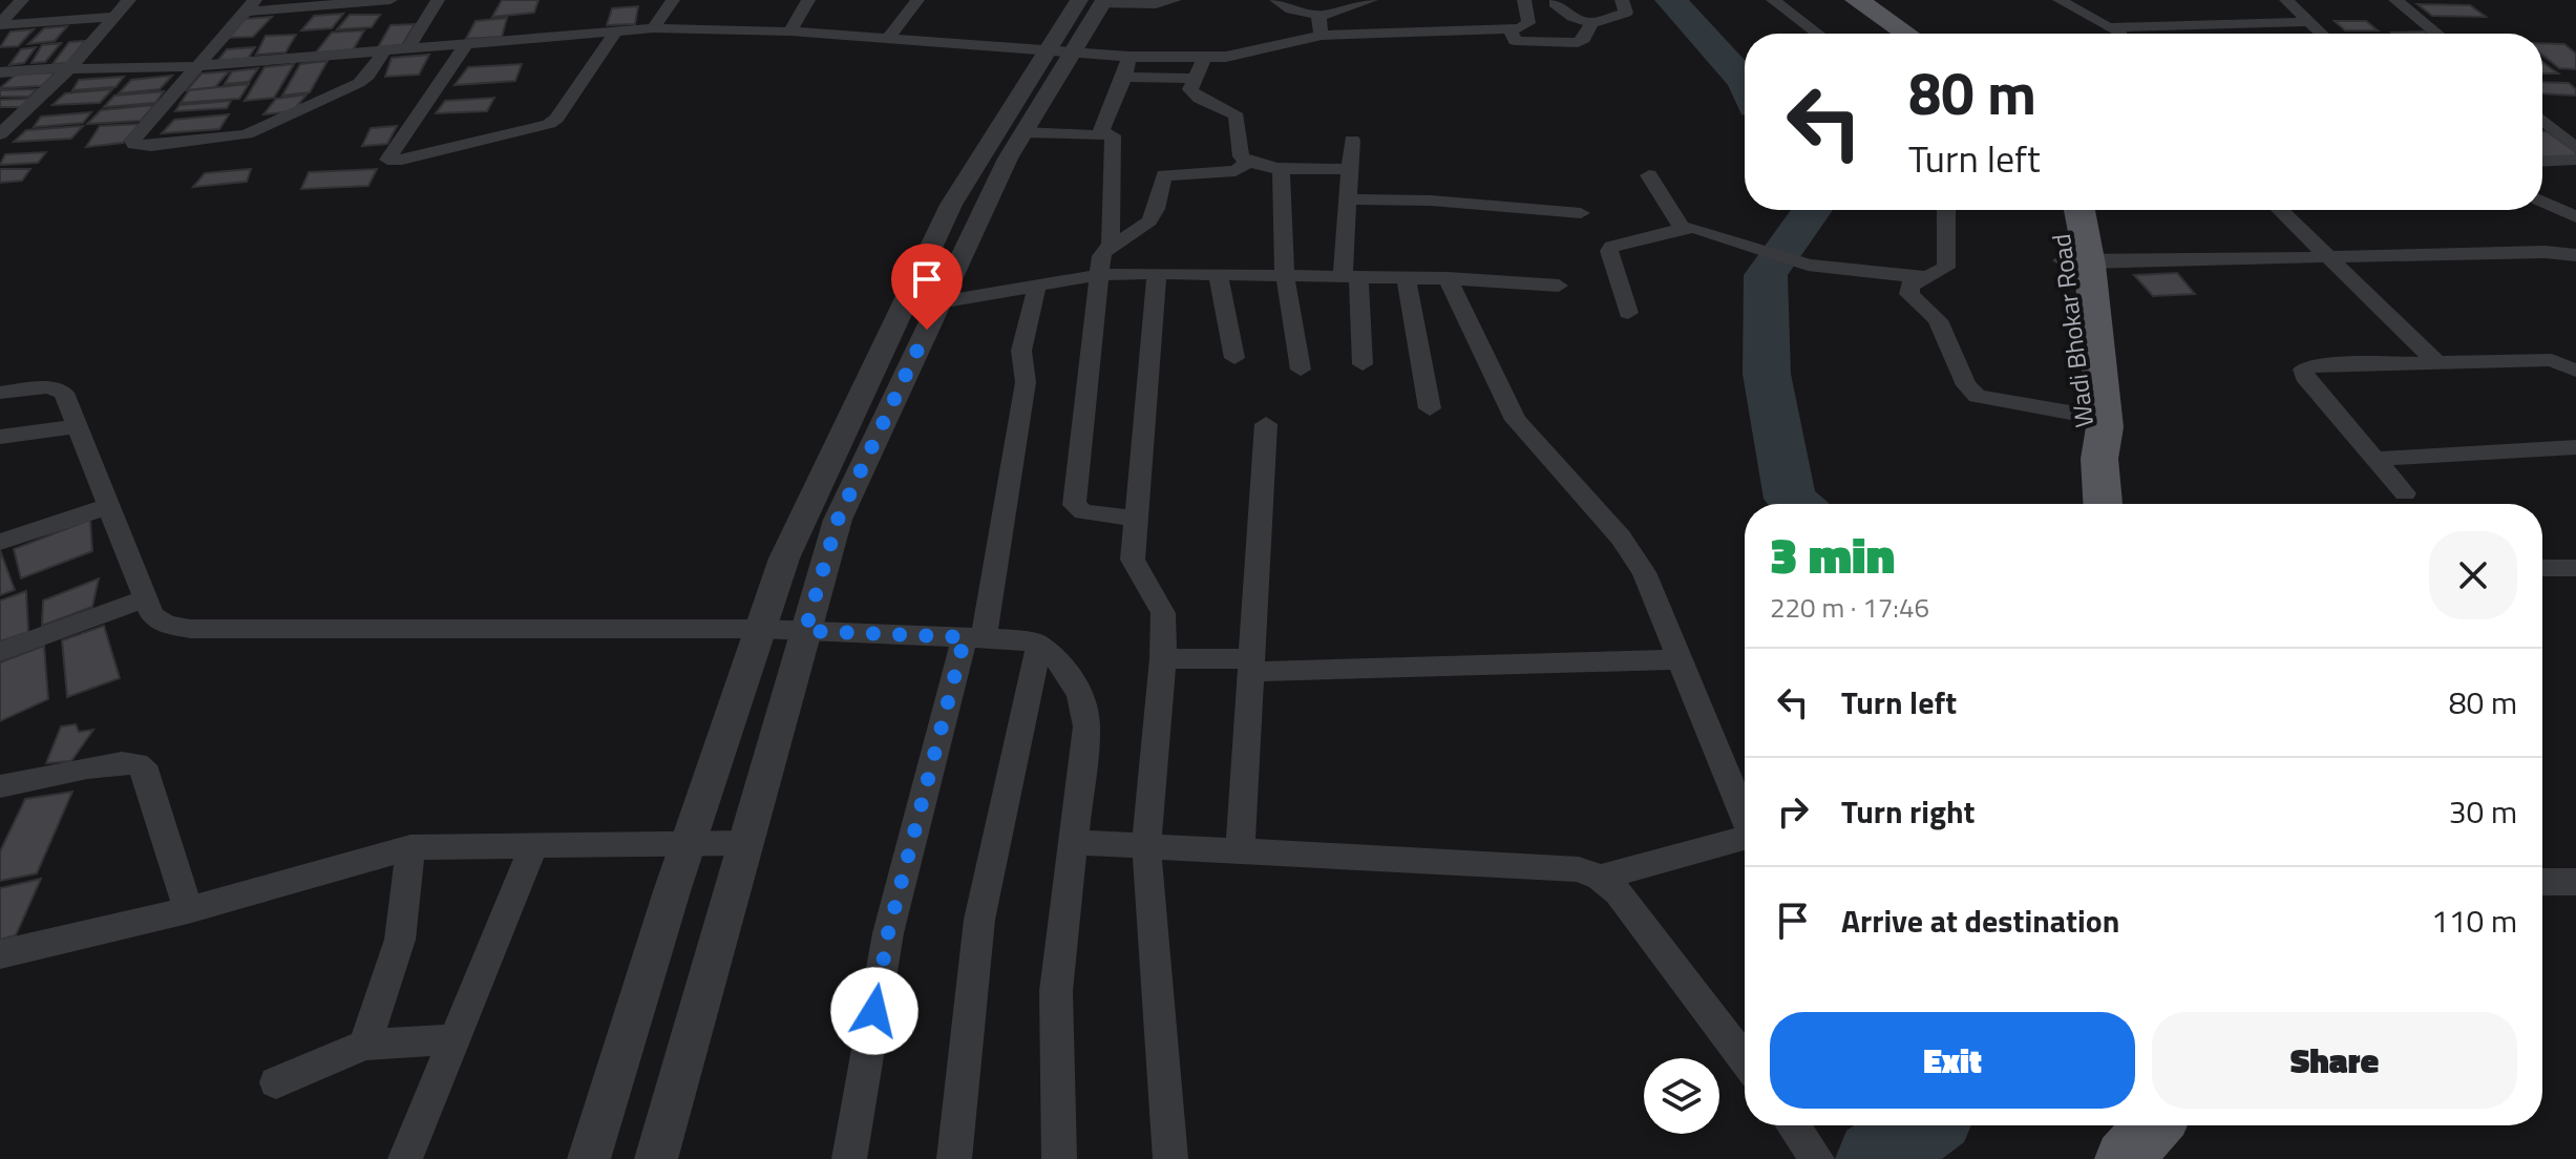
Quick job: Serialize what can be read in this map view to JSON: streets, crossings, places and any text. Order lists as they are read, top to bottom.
{
  "streets": {
    "main road": ["Wadi Bhokar Road"]
  },
  "page": {
    "turn": ["80 m", "Turn left"],
    "heading": ["3 min", "220 m · 17:46"],
    "list": [
      {
        "name": "Turn left",
        "value": "80 m"
      },
      {
        "name": "Turn right",
        "value": "30 m"
      },
      {
        "name": "Arrive at destination",
        "value": "110 m"
      }
    ],
    "buttons": ["Exit", "Share"]
  }
}
